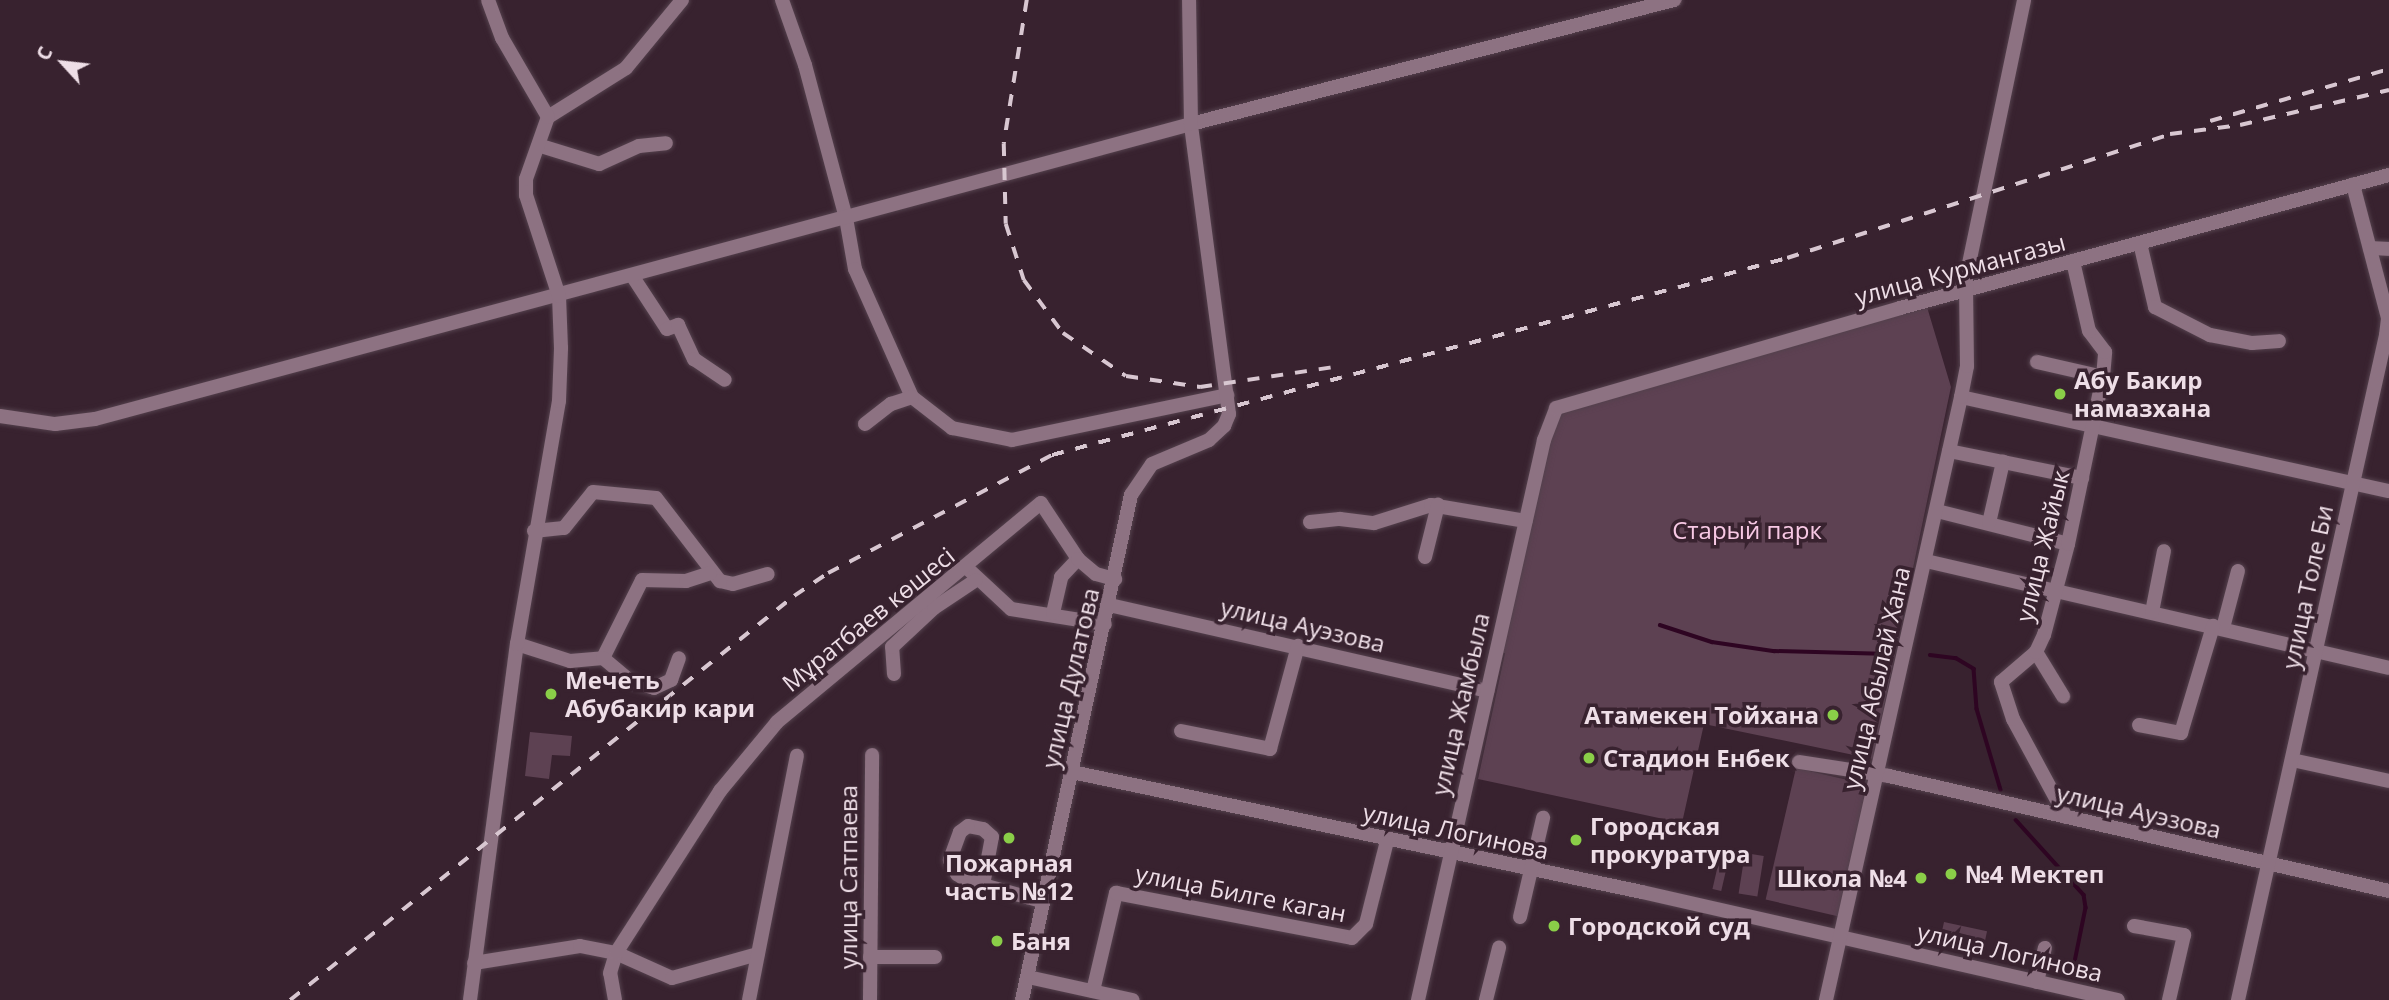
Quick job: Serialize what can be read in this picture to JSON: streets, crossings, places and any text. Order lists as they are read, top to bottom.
{
  "streets": {
    "street": [
      "улица Курмангазы",
      "улица Жайык",
      "улица Толе Би",
      "Мұратбаев көшесі",
      "улица Ауэзова",
      "улица Дулатова",
      "улица Абылай Хана",
      "улица Жамбыла",
      "улица Логинова",
      "улица Сатпаева",
      "улица Билге каган"
    ]
  },
  "crossings": [
    ["улица Курмангазы", "улица Жайык"],
    ["улица Курмангазы", "улица Толе Би"],
    ["улица Курмангазы", "улица Абылай Хана"],
    ["улица Курмангазы", "улица Жамбыла"],
    ["улица Жайык", "улица Ауэзова"],
    ["улица Толе Би", "улица Ауэзова"],
    ["улица Ауэзова", "улица Дулатова"],
    ["улица Ауэзова", "улица Абылай Хана"],
    ["улица Ауэзова", "улица Жамбыла"],
    ["улица Дулатова", "улица Логинова"],
    ["улица Абылай Хана", "улица Логинова"],
    ["улица Жамбыла", "улица Логинова"],
    ["улица Логинова", "улица Билге каган"]
  ],
  "parks": ["Старый парк"],
  "places": [
    "Абу Бакир намазхана",
    "Мечеть Абубакир кари",
    "Атамекен Тойхана",
    "Стадион Енбек",
    "Пожарная часть №12",
    "Городская прокуратура",
    "№4 Мектеп",
    "Школа №4",
    "Городской суд",
    "Баня"
  ],
  "north": "top left"
}
